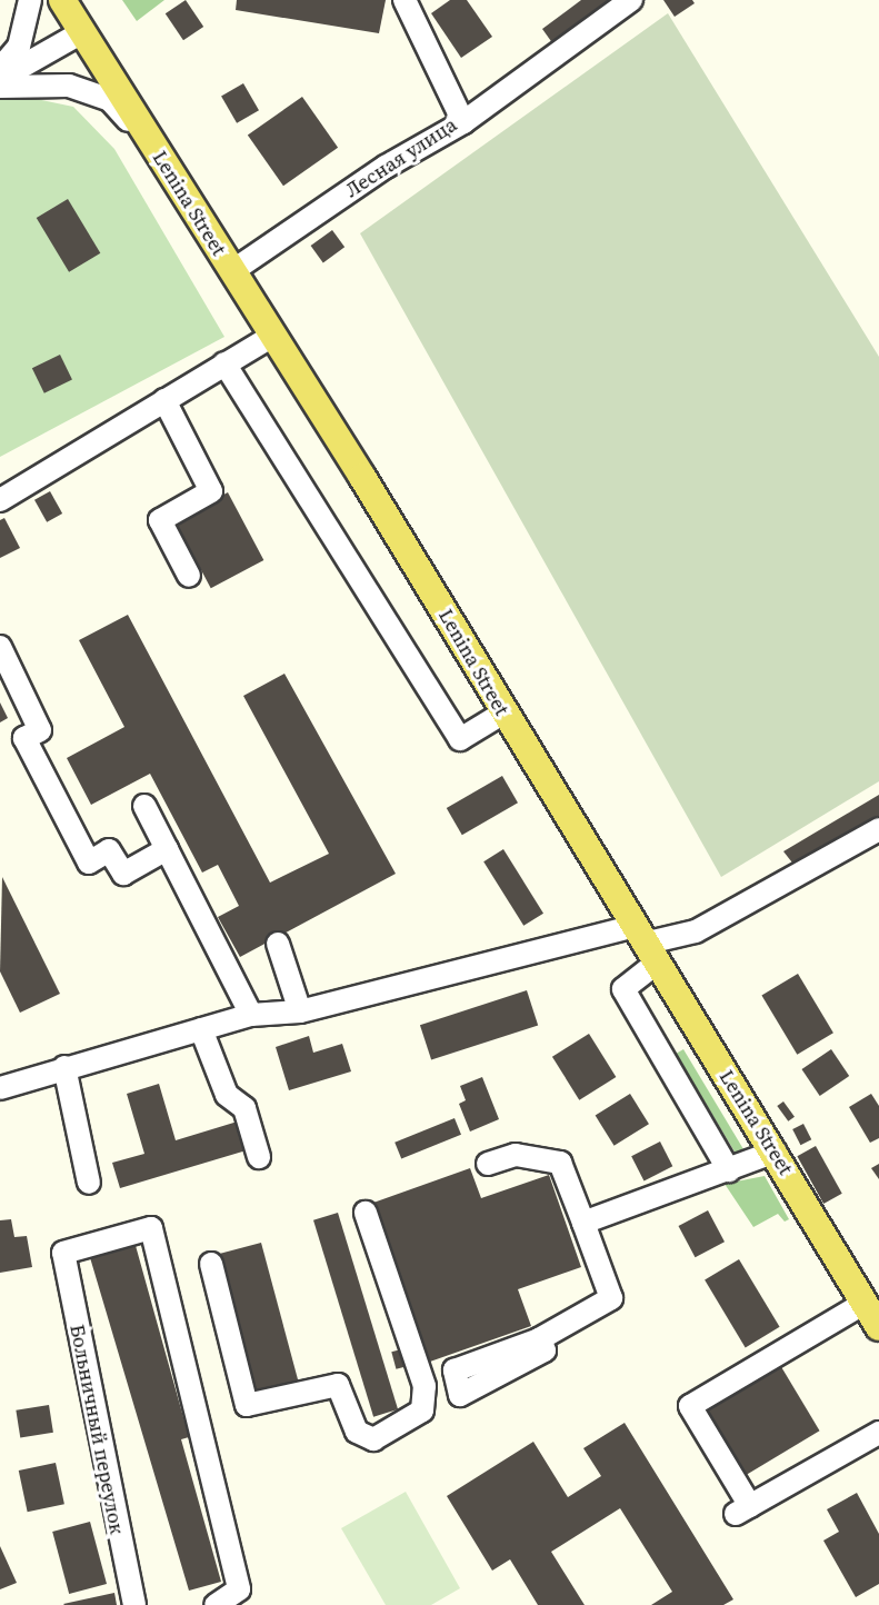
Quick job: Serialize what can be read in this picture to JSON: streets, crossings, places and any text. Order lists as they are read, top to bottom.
{
  "streets": {
    "main road": ["Lenina Street"],
    "street": ["Лесная улица", "Больничный переулок"]
  },
  "crossings": [
    ["Лесная улица", "Lenina Street"]
  ]
}
